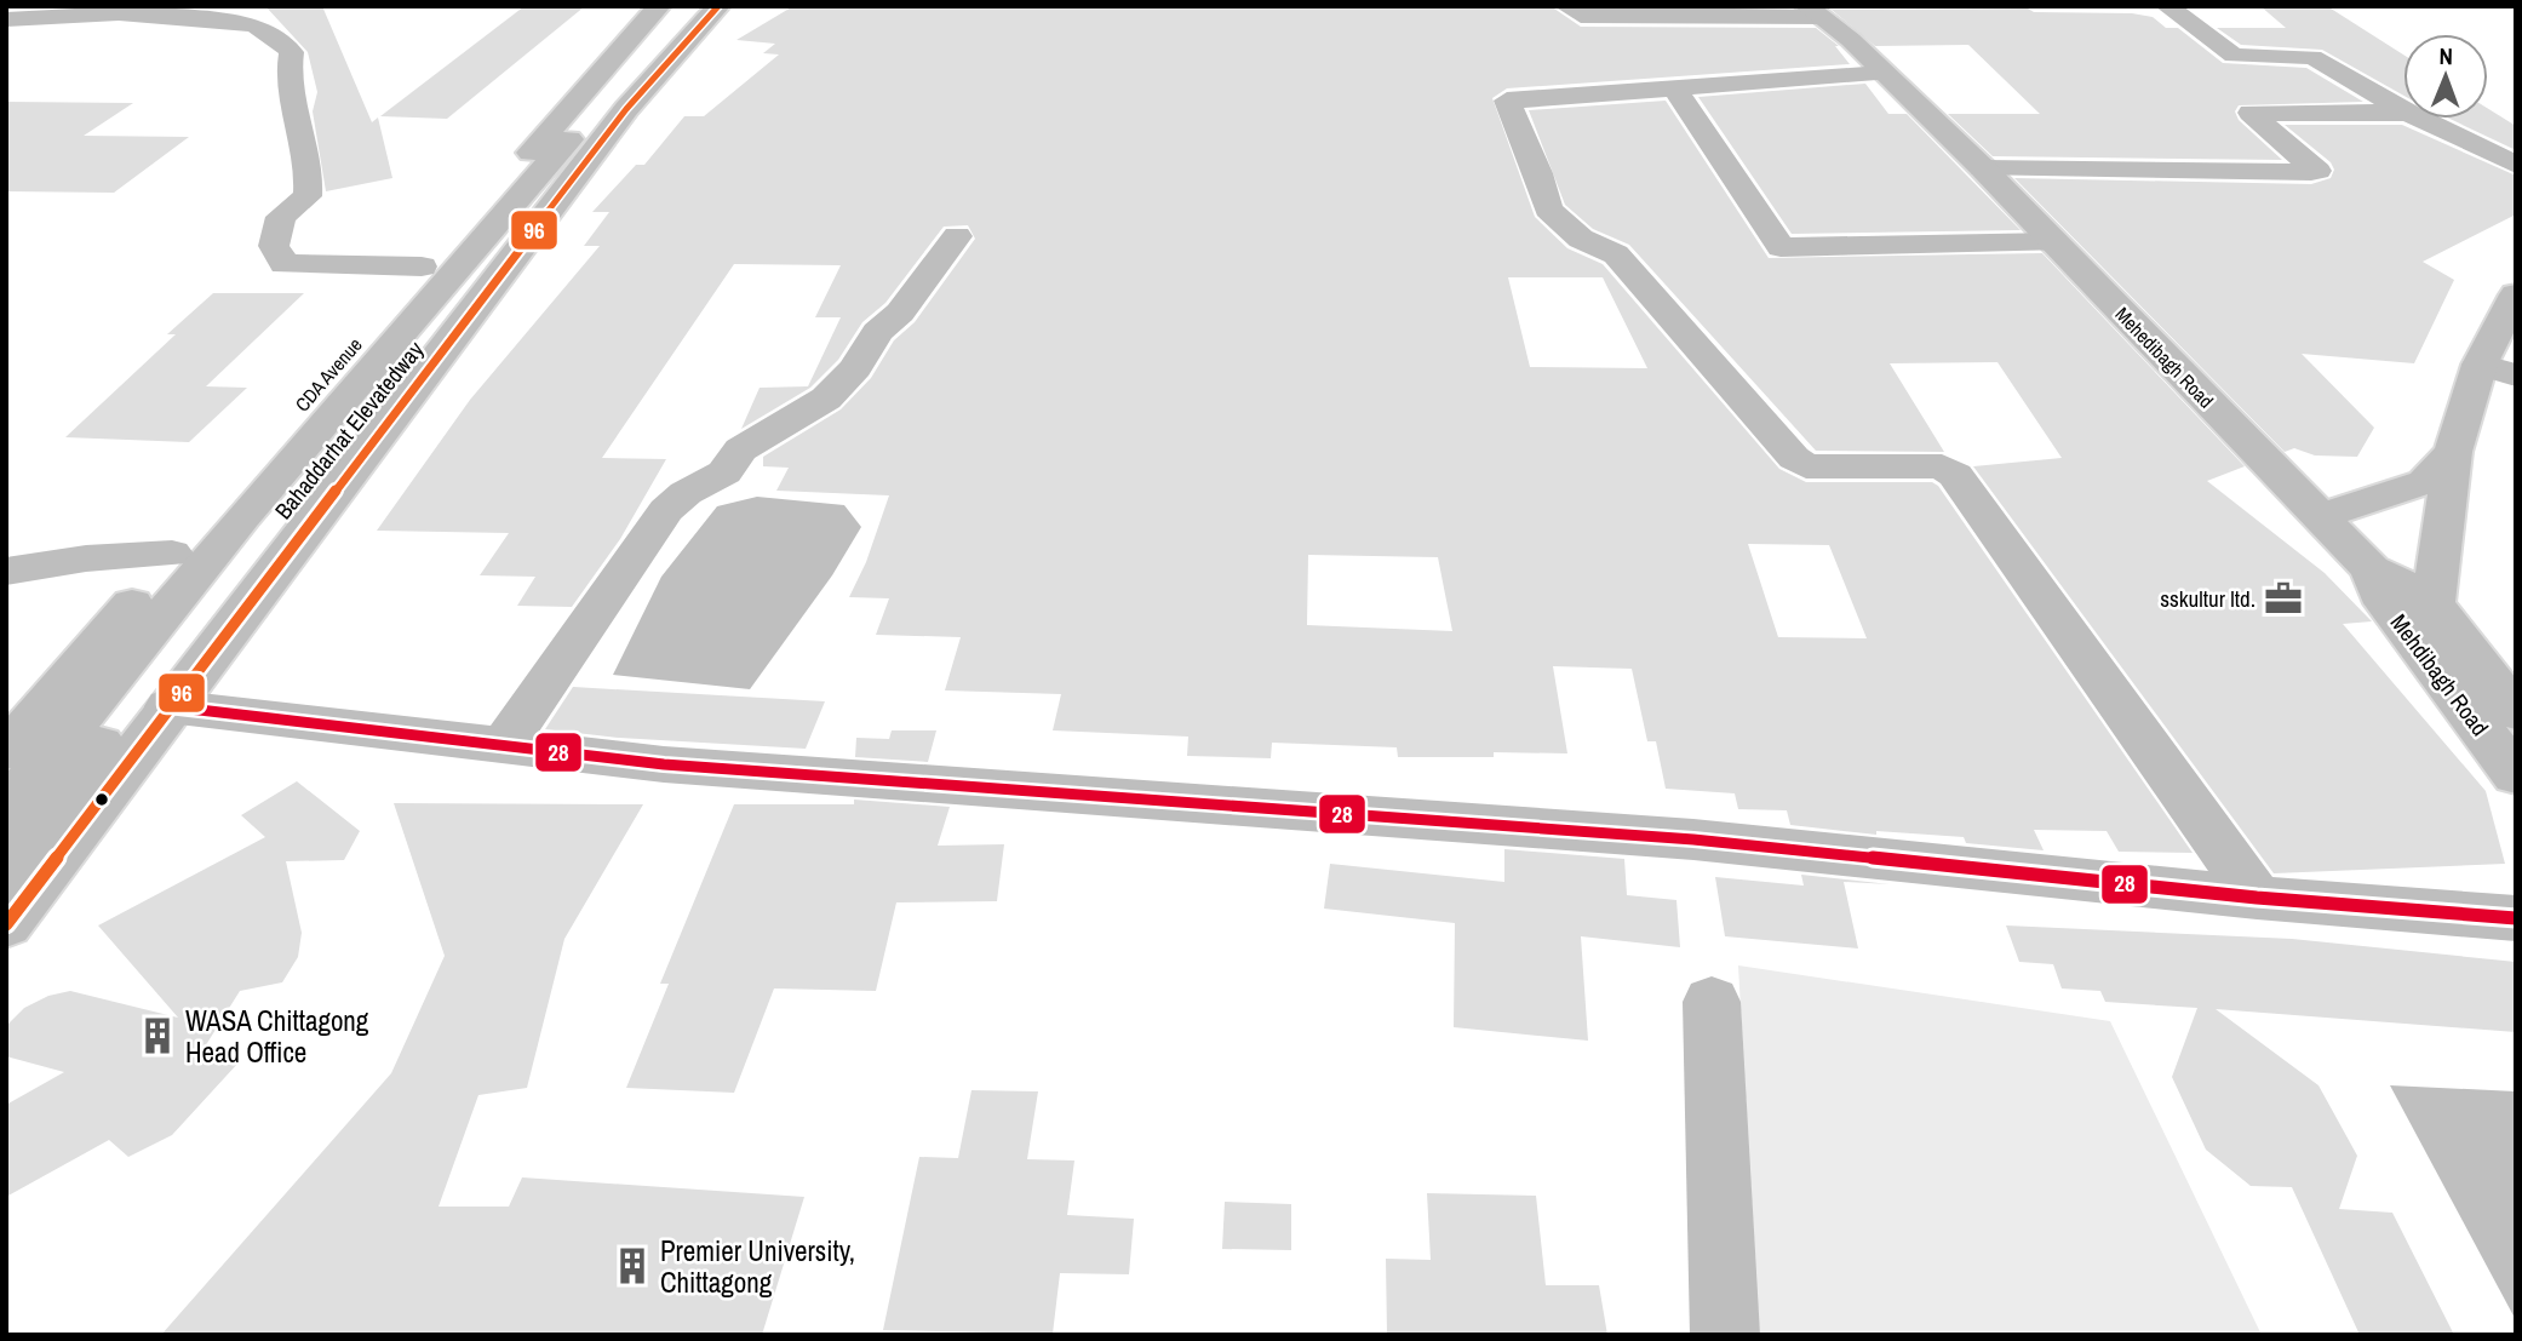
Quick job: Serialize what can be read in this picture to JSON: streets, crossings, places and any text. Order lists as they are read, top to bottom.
{
  "streets": {
    "main road": [
      "Mehedibagh Road",
      "CDA Avenue",
      "Bahaddarhat Elevatedway",
      "Mehdibagh Road"
    ]
  },
  "crossings": [
    ["Mehedibagh Road", "Mehdibagh Road"]
  ],
  "places": {
    "office": ["sskultur ltd."],
    "building": ["WASA Chittagong Head Office", "Premier University, Chittagong"]
  },
  "lines": ["transit line 96", "transit line 28"],
  "north": "top"
}
